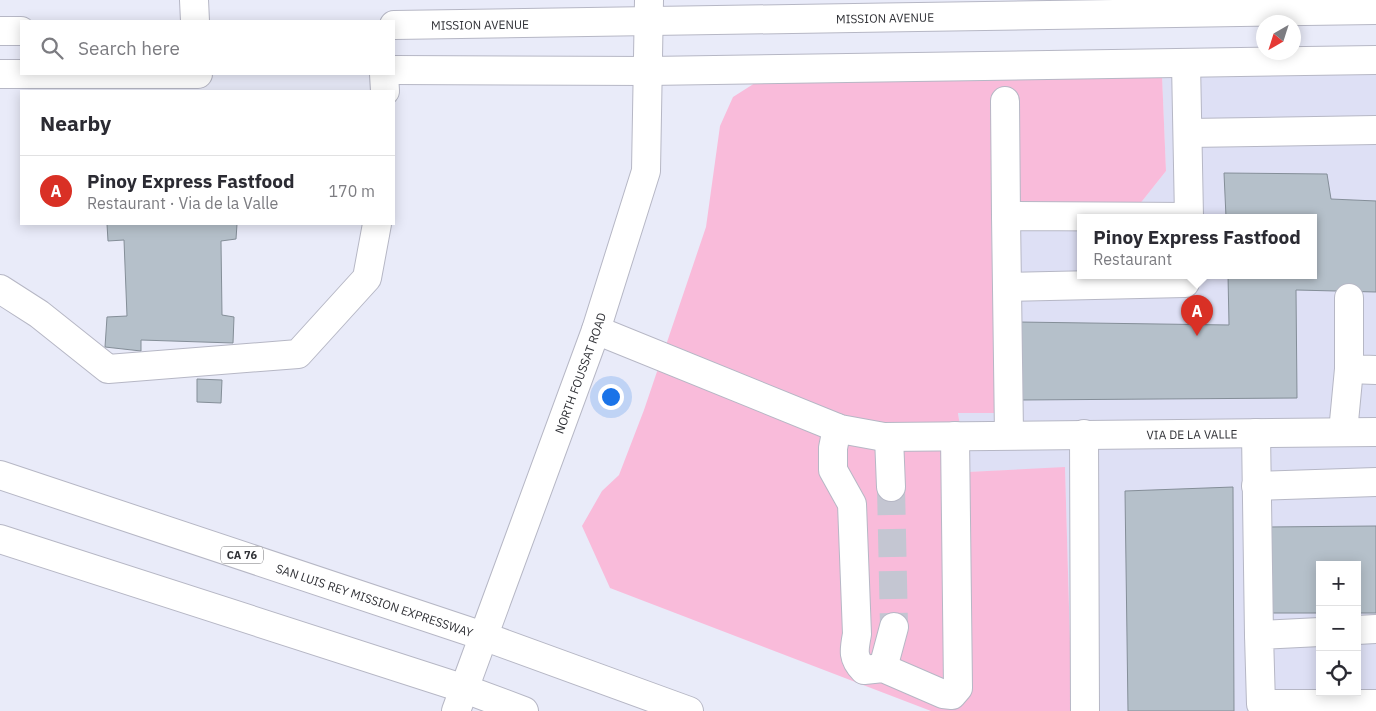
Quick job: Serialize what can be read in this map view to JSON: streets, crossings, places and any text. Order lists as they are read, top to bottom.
{
  "streets": {
    "main road": [
      "MISSION AVENUE",
      "NORTH FOUSSAT ROAD",
      "VIA DE LA VALLE",
      "CA 76",
      "SAN LUIS REY MISSION EXPRESSWAY"
    ]
  },
  "crossings": [
    ["MISSION AVENUE", "NORTH FOUSSAT ROAD"],
    ["NORTH FOUSSAT ROAD", "VIA DE LA VALLE"],
    ["NORTH FOUSSAT ROAD", "SAN LUIS REY MISSION EXPRESSWAY"]
  ],
  "north": "bottom left",
  "page": {
    "search": "Search here",
    "heading": "Nearby",
    "list": [
      {
        "mark": "A",
        "name": "Pinoy Express Fastfood",
        "note": "Restaurant · Via de la Valle",
        "value": "170 m"
      }
    ],
    "popup": ["Pinoy Express Fastfood", "Restaurant"],
    "pins": "A",
    "map_buttons": ["+", "−"]
  }
}
